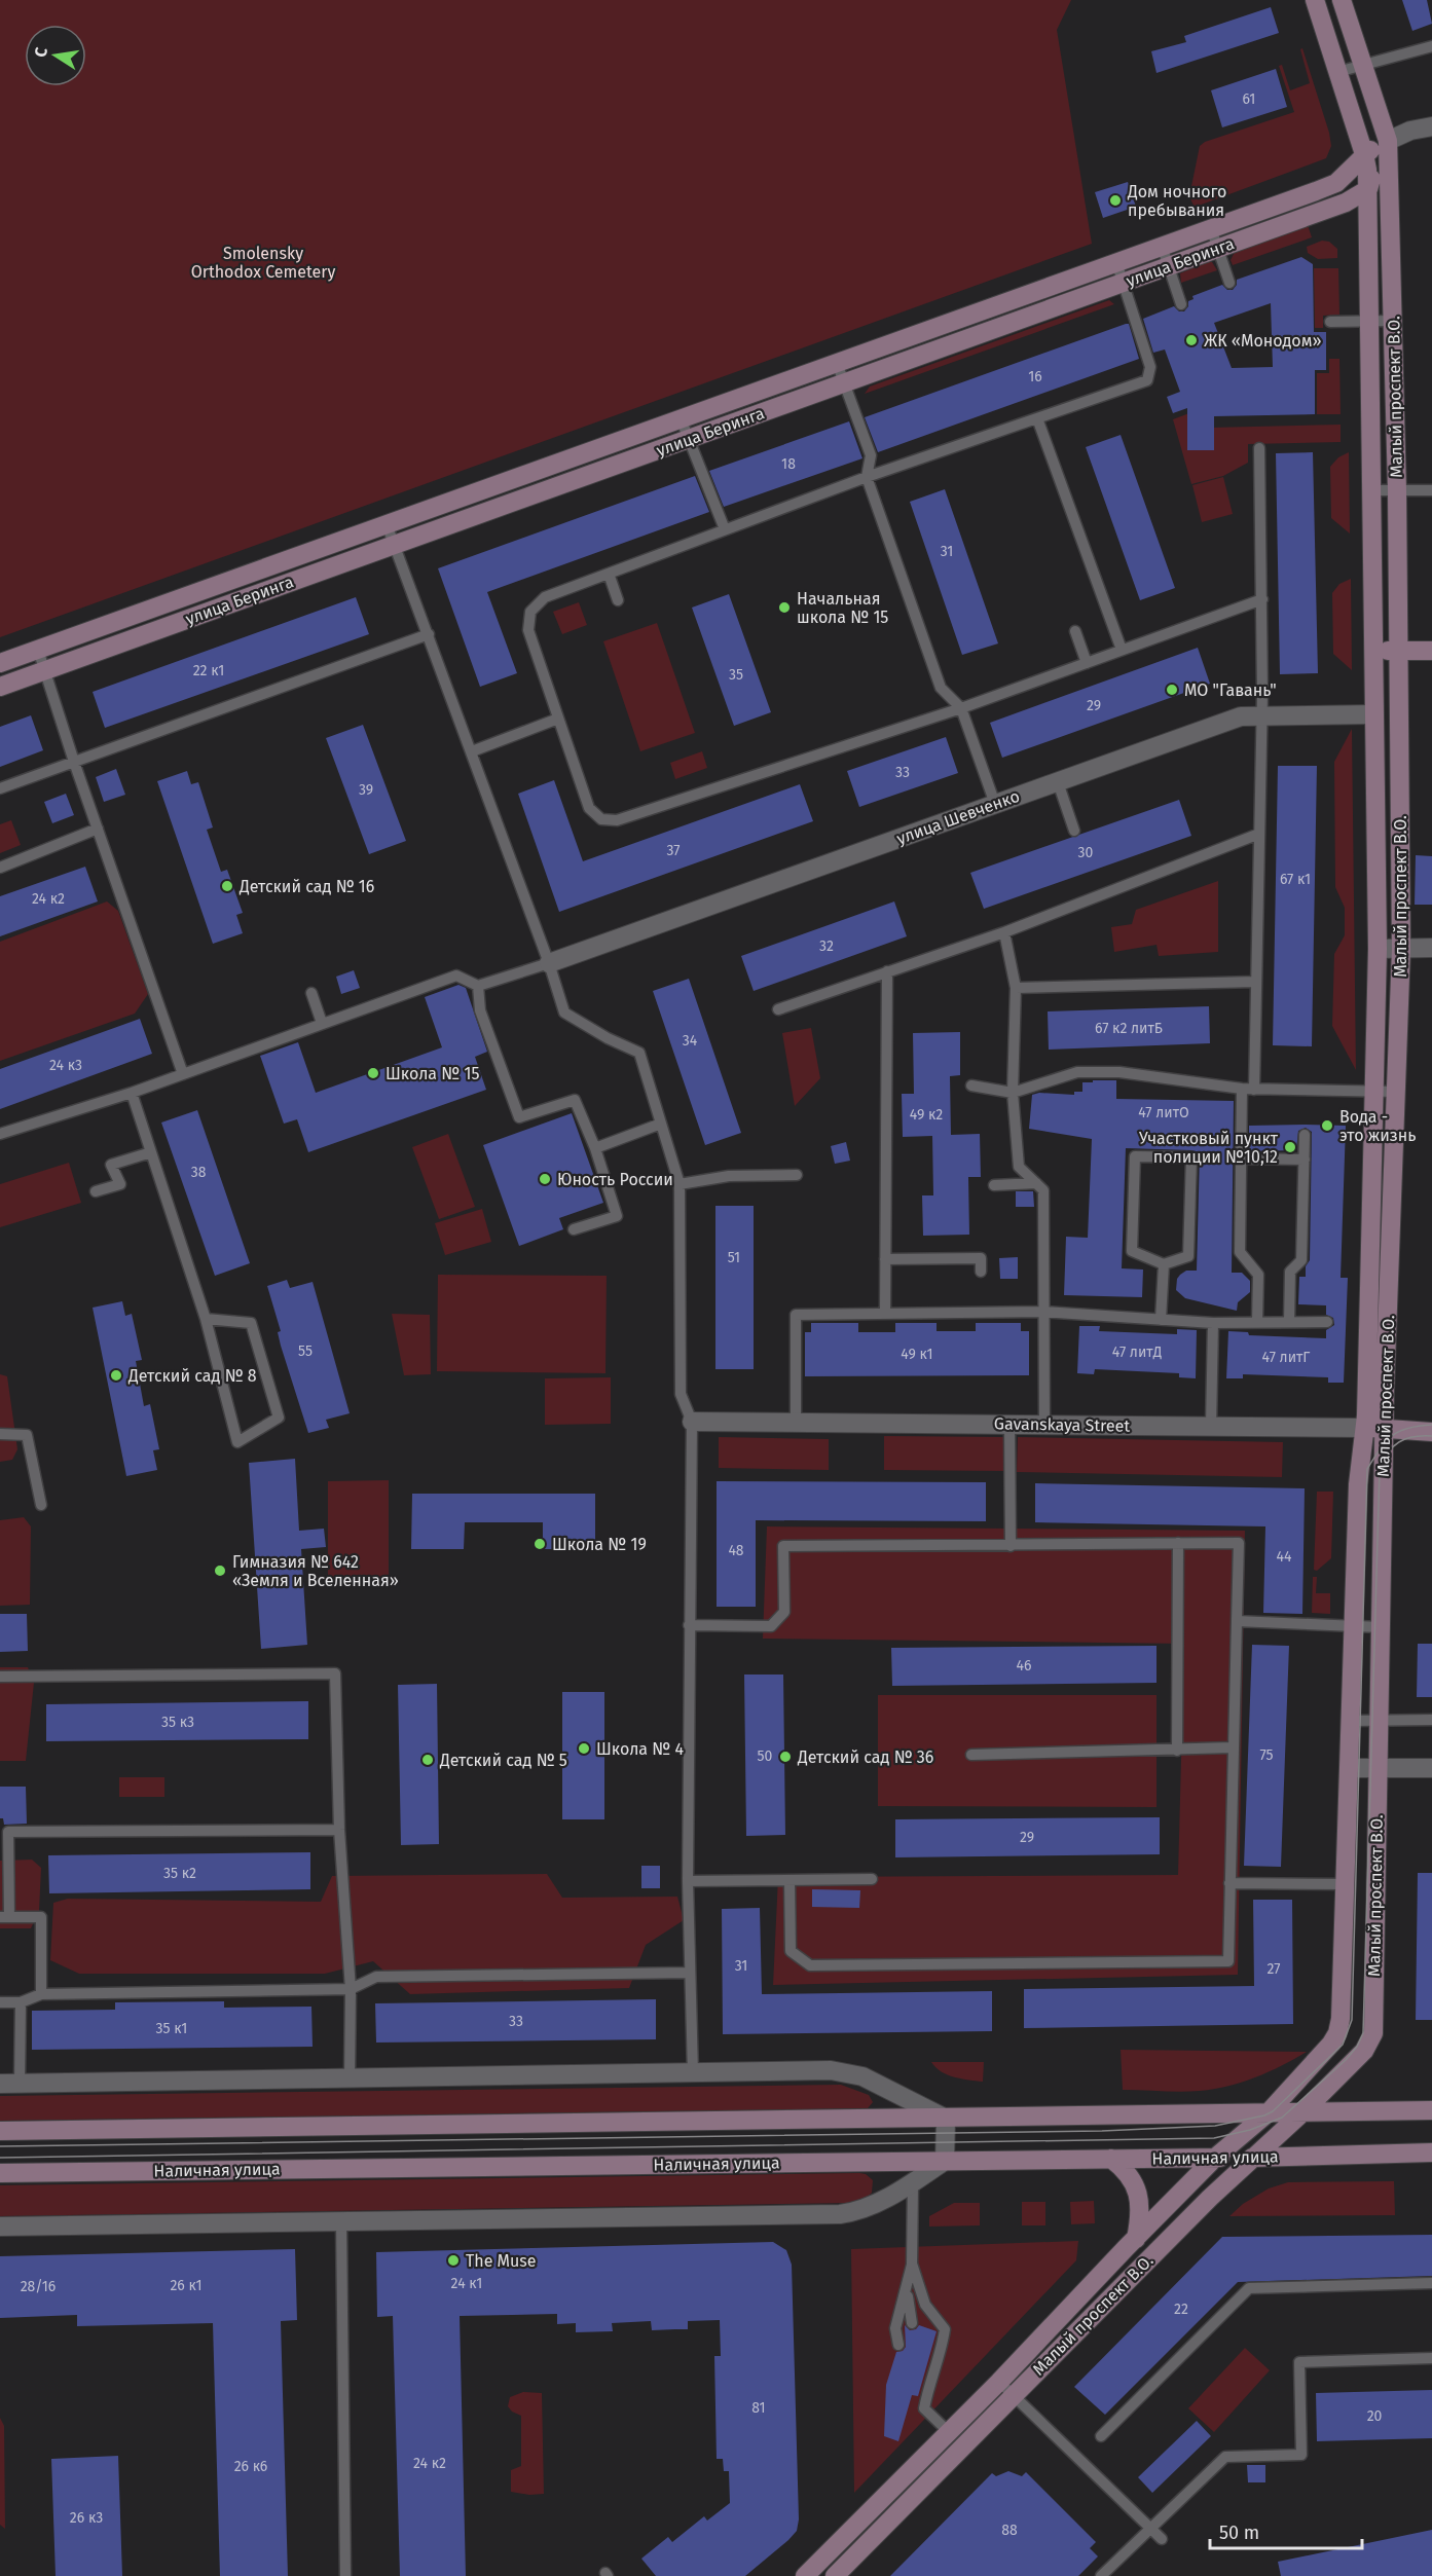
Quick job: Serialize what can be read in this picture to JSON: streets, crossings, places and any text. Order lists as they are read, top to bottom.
{
  "streets": {
    "main road": [
      "улица Беринга",
      "Малый проспект В.О.",
      "Gavanskaya Street",
      "Наличная улица"
    ],
    "street": ["улица Шевченко"]
  },
  "crossings": [
    ["улица Беринга", "Малый проспект В.О."],
    ["Малый проспект В.О.", "улица Шевченко"],
    ["Малый проспект В.О.", "Gavanskaya Street"],
    ["Малый проспект В.О.", "Наличная улица"]
  ],
  "parks": ["Smolensky Orthodox Cemetery"],
  "places": [
    "Дом ночного пребывания",
    "ЖК «Монодом»",
    "Начальная школа № 15",
    "МО \"Гавань\"",
    "Детский сад № 16",
    "Школа № 15",
    "Вода - это жизнь",
    "Участковый пункт полиции №10,12",
    "Юность России",
    "Детский сад № 8",
    "Школа № 19",
    "Гимназия № 642 «Земля и Вселенная»",
    "Школа № 4",
    "Детский сад № 36",
    "Детский сад № 5",
    "The Muse"
  ],
  "house_numbers": [
    "61",
    "16",
    "18",
    "31",
    "22 к1",
    "35",
    "29",
    "33",
    "39",
    "37",
    "30",
    "67 к1",
    "24 к2",
    "32",
    "67 к2 литБ",
    "34",
    "24 к3",
    "47 литО",
    "49 к2",
    "38",
    "51",
    "55",
    "47 литД",
    "49 к1",
    "47 литГ",
    "48",
    "44",
    "46",
    "35 к3",
    "75",
    "50",
    "29",
    "35 к2",
    "31",
    "27",
    "33",
    "35 к1",
    "24 к1",
    "26 к1",
    "28/16",
    "22",
    "81",
    "20",
    "24 к2",
    "26 к6",
    "26 к3",
    "88"
  ],
  "scale_bar": "50 m",
  "north": "left"
}
